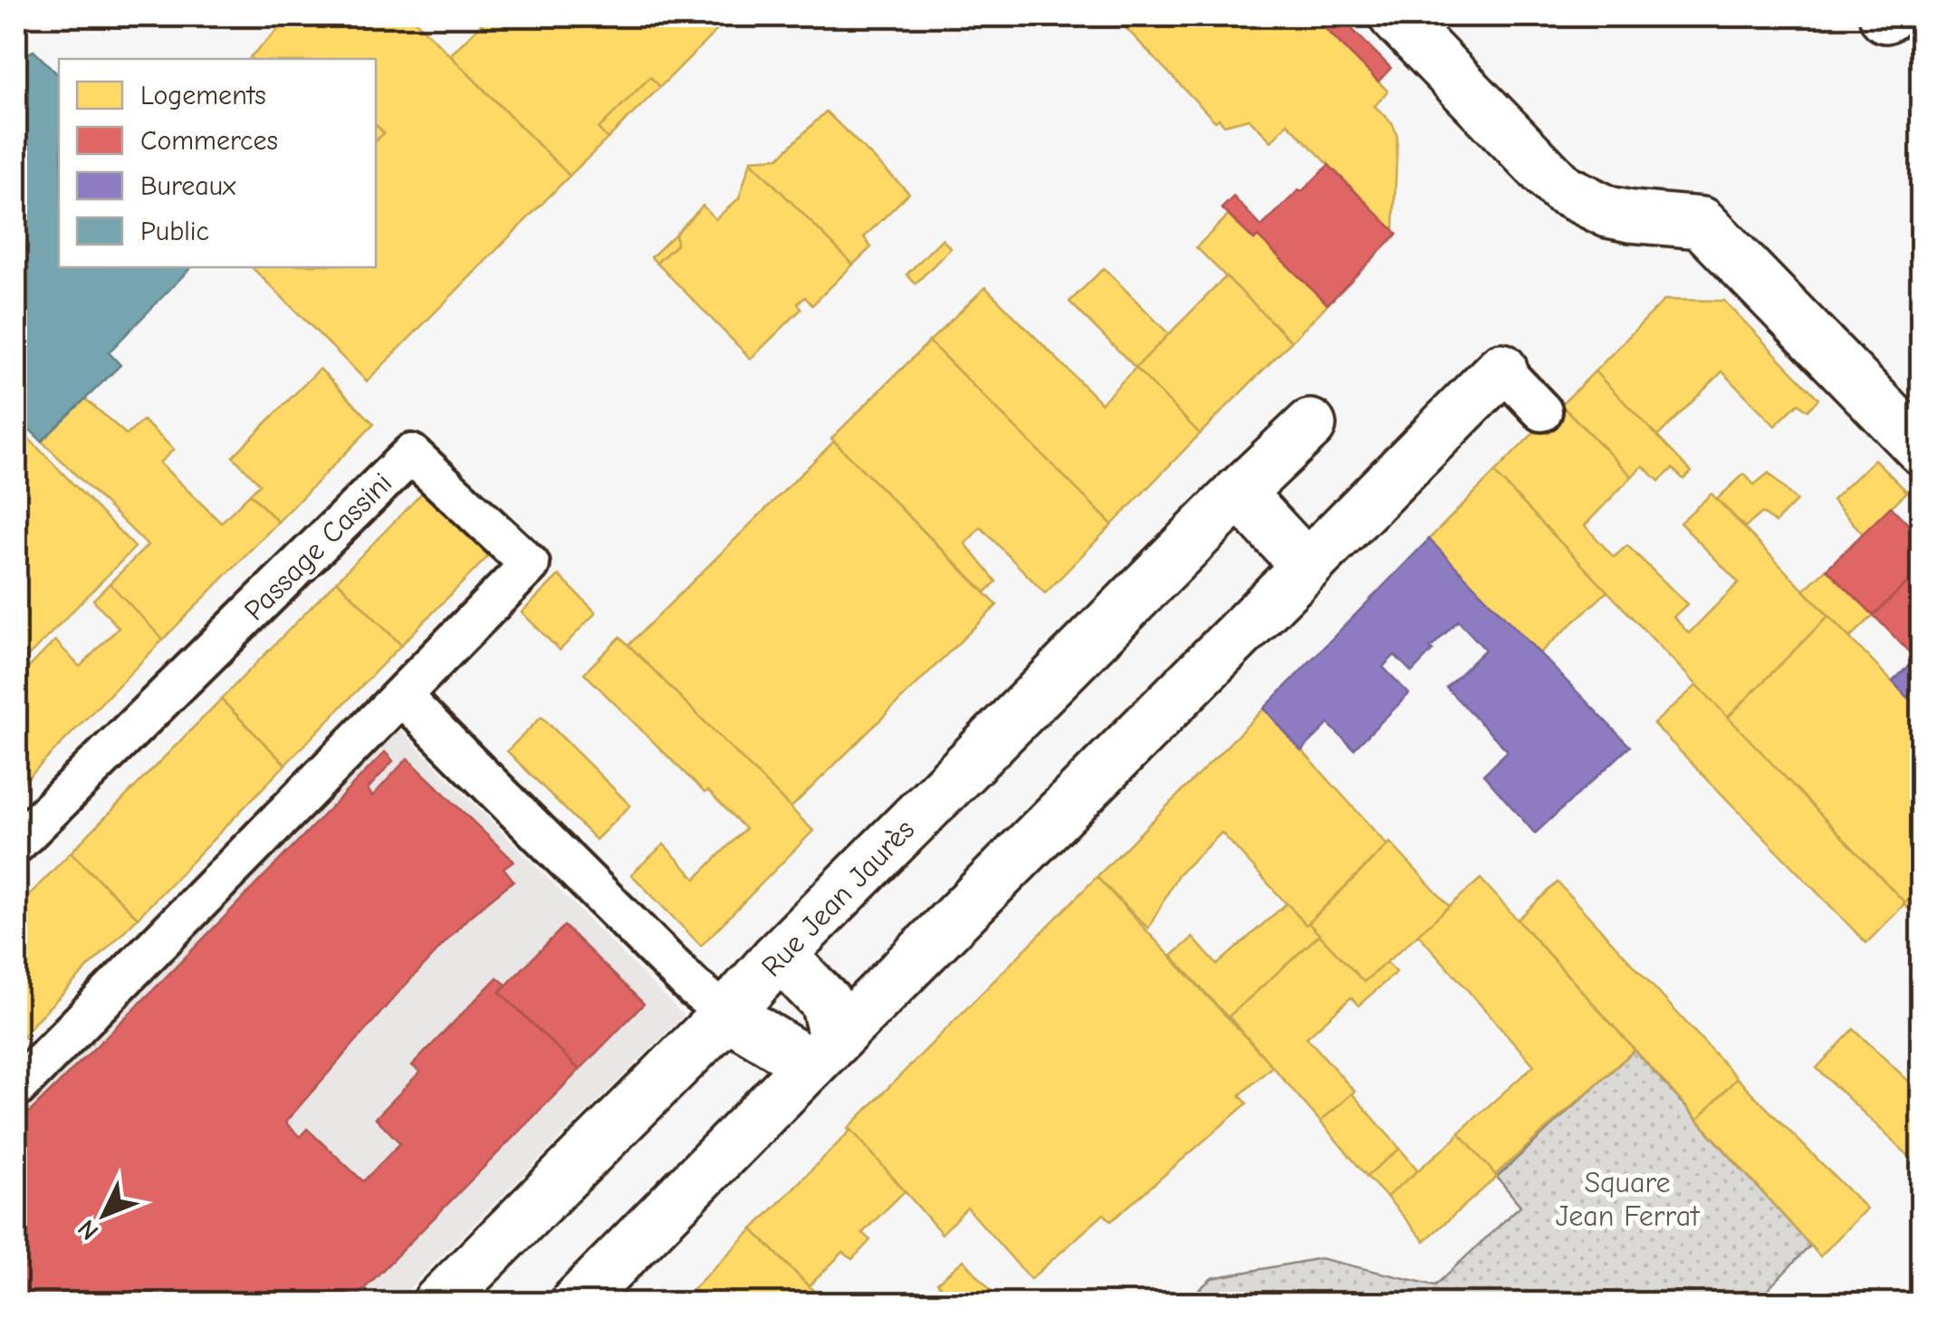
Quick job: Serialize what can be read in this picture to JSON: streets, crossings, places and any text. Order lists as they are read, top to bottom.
{
  "streets": {
    "street": ["Rue Jean Jaurès"],
    "lane": ["Passage Cassini"]
  },
  "parks": ["Square Jean Ferrat"],
  "legend": [
    "Logements",
    "Commerces",
    "Bureaux",
    "Public"
  ],
  "north": "bottom left"
}
